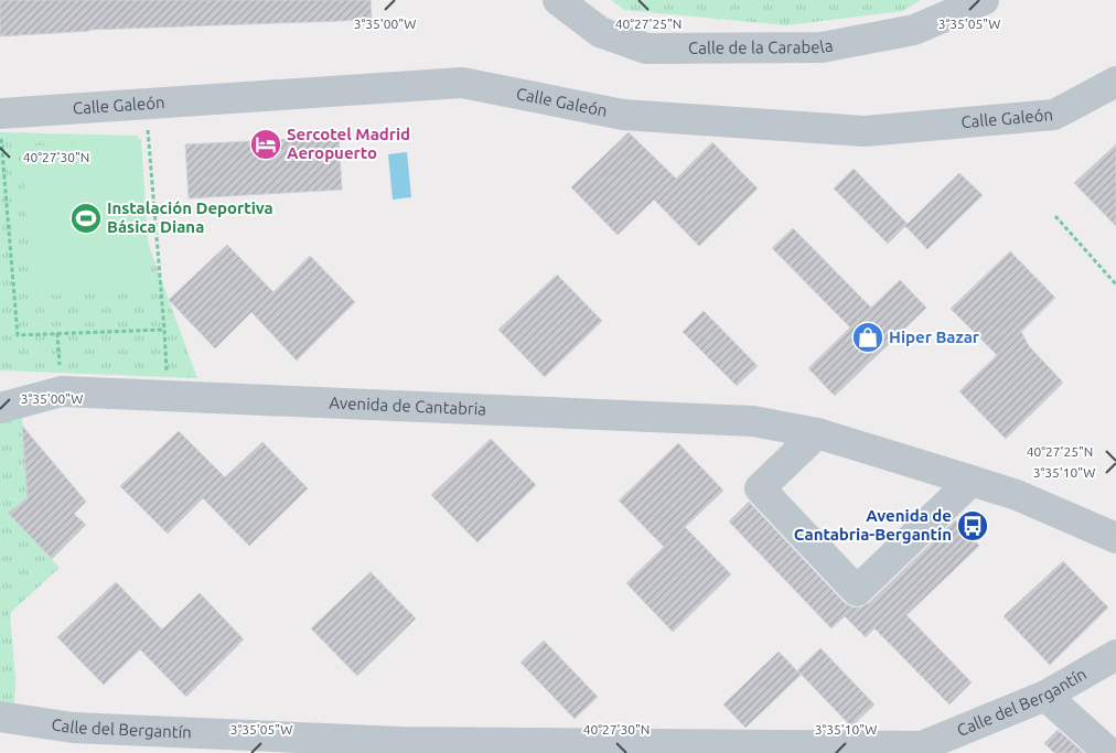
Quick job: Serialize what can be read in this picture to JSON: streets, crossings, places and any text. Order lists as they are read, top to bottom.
{
  "streets": {
    "street": [
      "Calle de la Carabela",
      "Calle Galeón",
      "Avenida de Cantabria",
      "Calle del Bergantín"
    ]
  },
  "places": {
    "hotel": ["Sercotel Madrid Aeropuerto"],
    "sports": ["Instalación Deportiva Básica Diana"],
    "shop": ["Hiper Bazar"],
    "bus stop": ["Avenida de Cantabria-Bergantín"]
  },
  "coordinates": [
    "40°27'25\"N",
    "3°35'00\"W",
    "3°35'05\"W",
    "40°27'30\"N",
    "3°35'10\"W"
  ]
}
